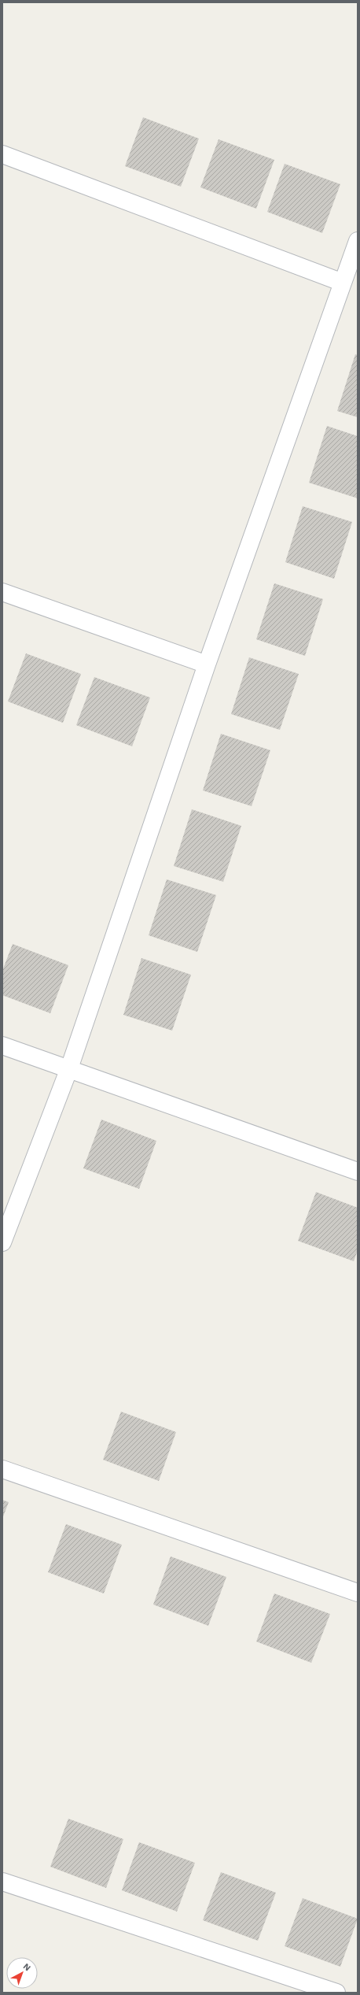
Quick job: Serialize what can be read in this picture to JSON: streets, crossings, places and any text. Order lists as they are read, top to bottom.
{
  "north": "top right"
}
